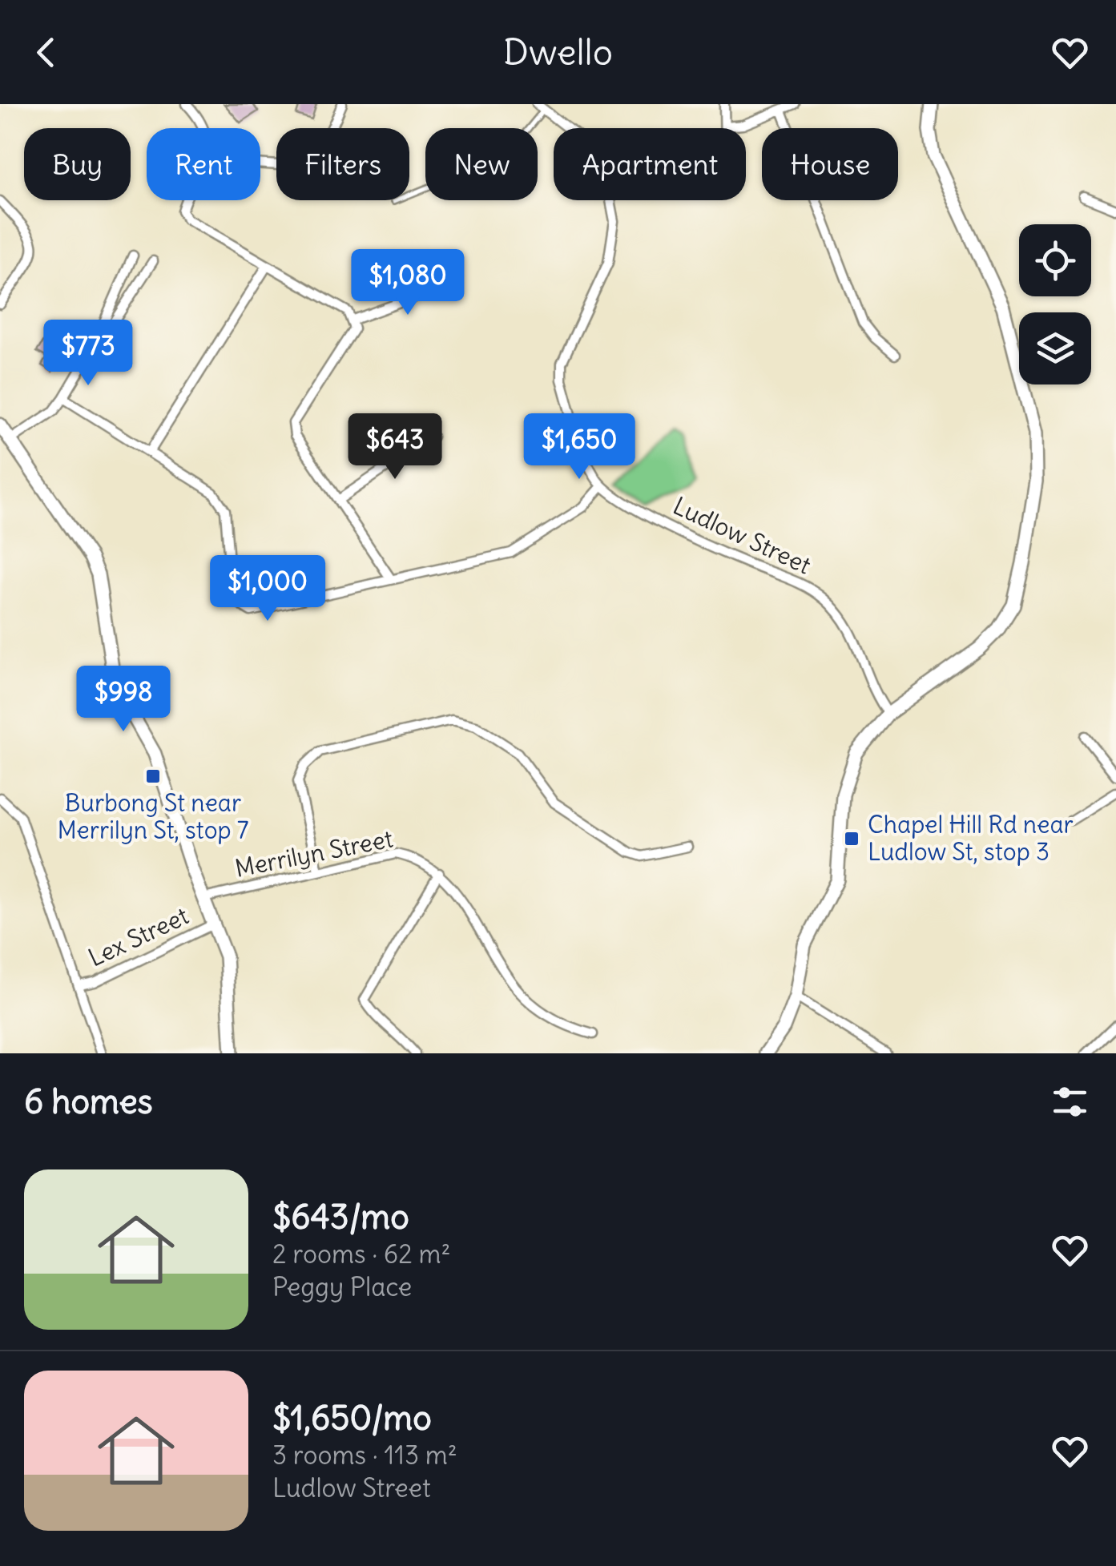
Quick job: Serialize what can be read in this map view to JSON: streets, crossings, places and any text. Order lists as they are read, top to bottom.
{
  "streets": {
    "street": ["Ludlow Street", "Merrilyn Street", "Lex Street"]
  },
  "places": {
    "transit": ["Burbong St near Merrilyn St, stop 7", "Chapel Hill Rd near Ludlow St, stop 3"]
  },
  "page": {
    "header": "Dwello",
    "chip": [
      "Buy",
      "Rent",
      "Filters",
      "New",
      "Apartment",
      "House"
    ],
    "price": [
      "$1,080",
      "$773",
      "$643",
      "$1,650",
      "$1,000",
      "$998"
    ],
    "heading": "6 homes",
    "list": [
      {
        "name": "$643/mo",
        "note": "2 rooms · 62 m² · Peggy Place"
      },
      {
        "name": "$1,650/mo",
        "note": "3 rooms · 113 m² · Ludlow Street"
      }
    ]
  }
}
